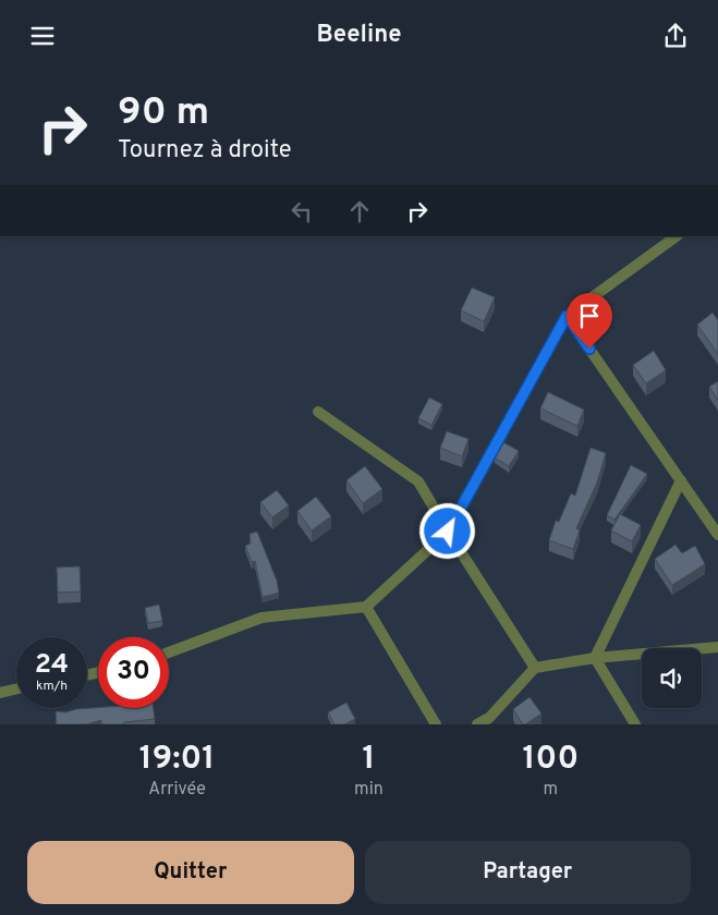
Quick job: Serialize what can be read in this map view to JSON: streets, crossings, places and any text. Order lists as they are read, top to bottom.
{
  "page": {
    "header": "Beeline",
    "turn": ["90 m", "Tournez à droite"],
    "speed": "24 km/h",
    "limit": "30",
    "eta": [
      "19:01",
      "Arrivée",
      "1",
      "min",
      "100",
      "m"
    ],
    "buttons": ["Quitter", "Partager"]
  }
}
